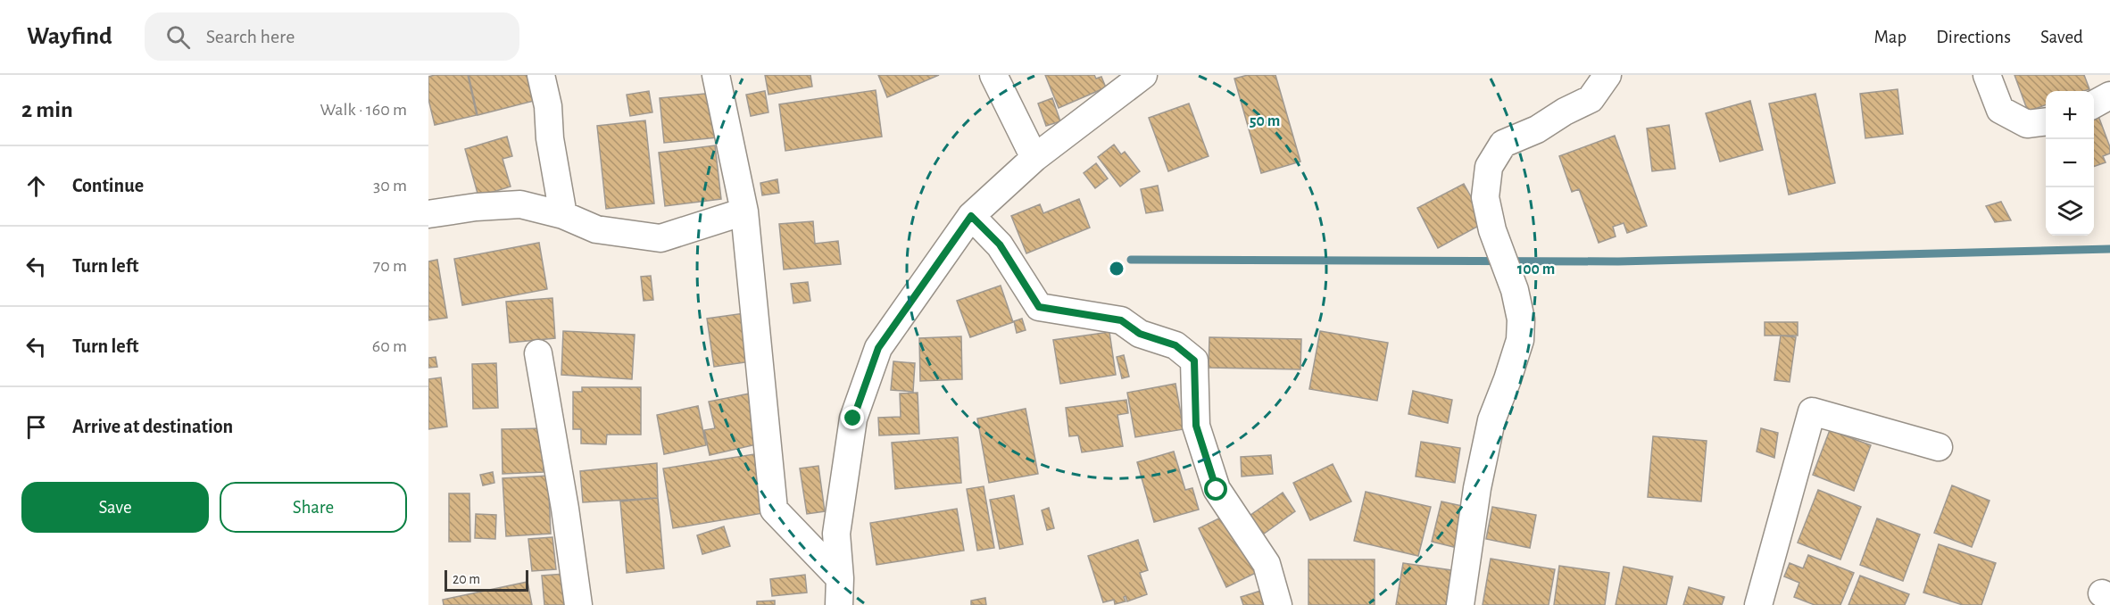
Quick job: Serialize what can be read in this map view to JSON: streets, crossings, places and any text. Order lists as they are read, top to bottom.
{
  "scale_bar": "20 m",
  "page": {
    "header": "Wayfind",
    "search": "Search here",
    "nav": ["Map", "Directions", "Saved"],
    "heading": ["2 min", "Walk · 160 m"],
    "map_buttons": ["+", "−"],
    "list": [
      ["Continue", "30 m"],
      ["Turn left", "70 m"],
      ["Turn left", "60 m"],
      "Arrive at destination"
    ],
    "buttons": ["Save", "Share"],
    "scale": "20 m"
  },
  "rings": ["50 m", "100 m"]
}
